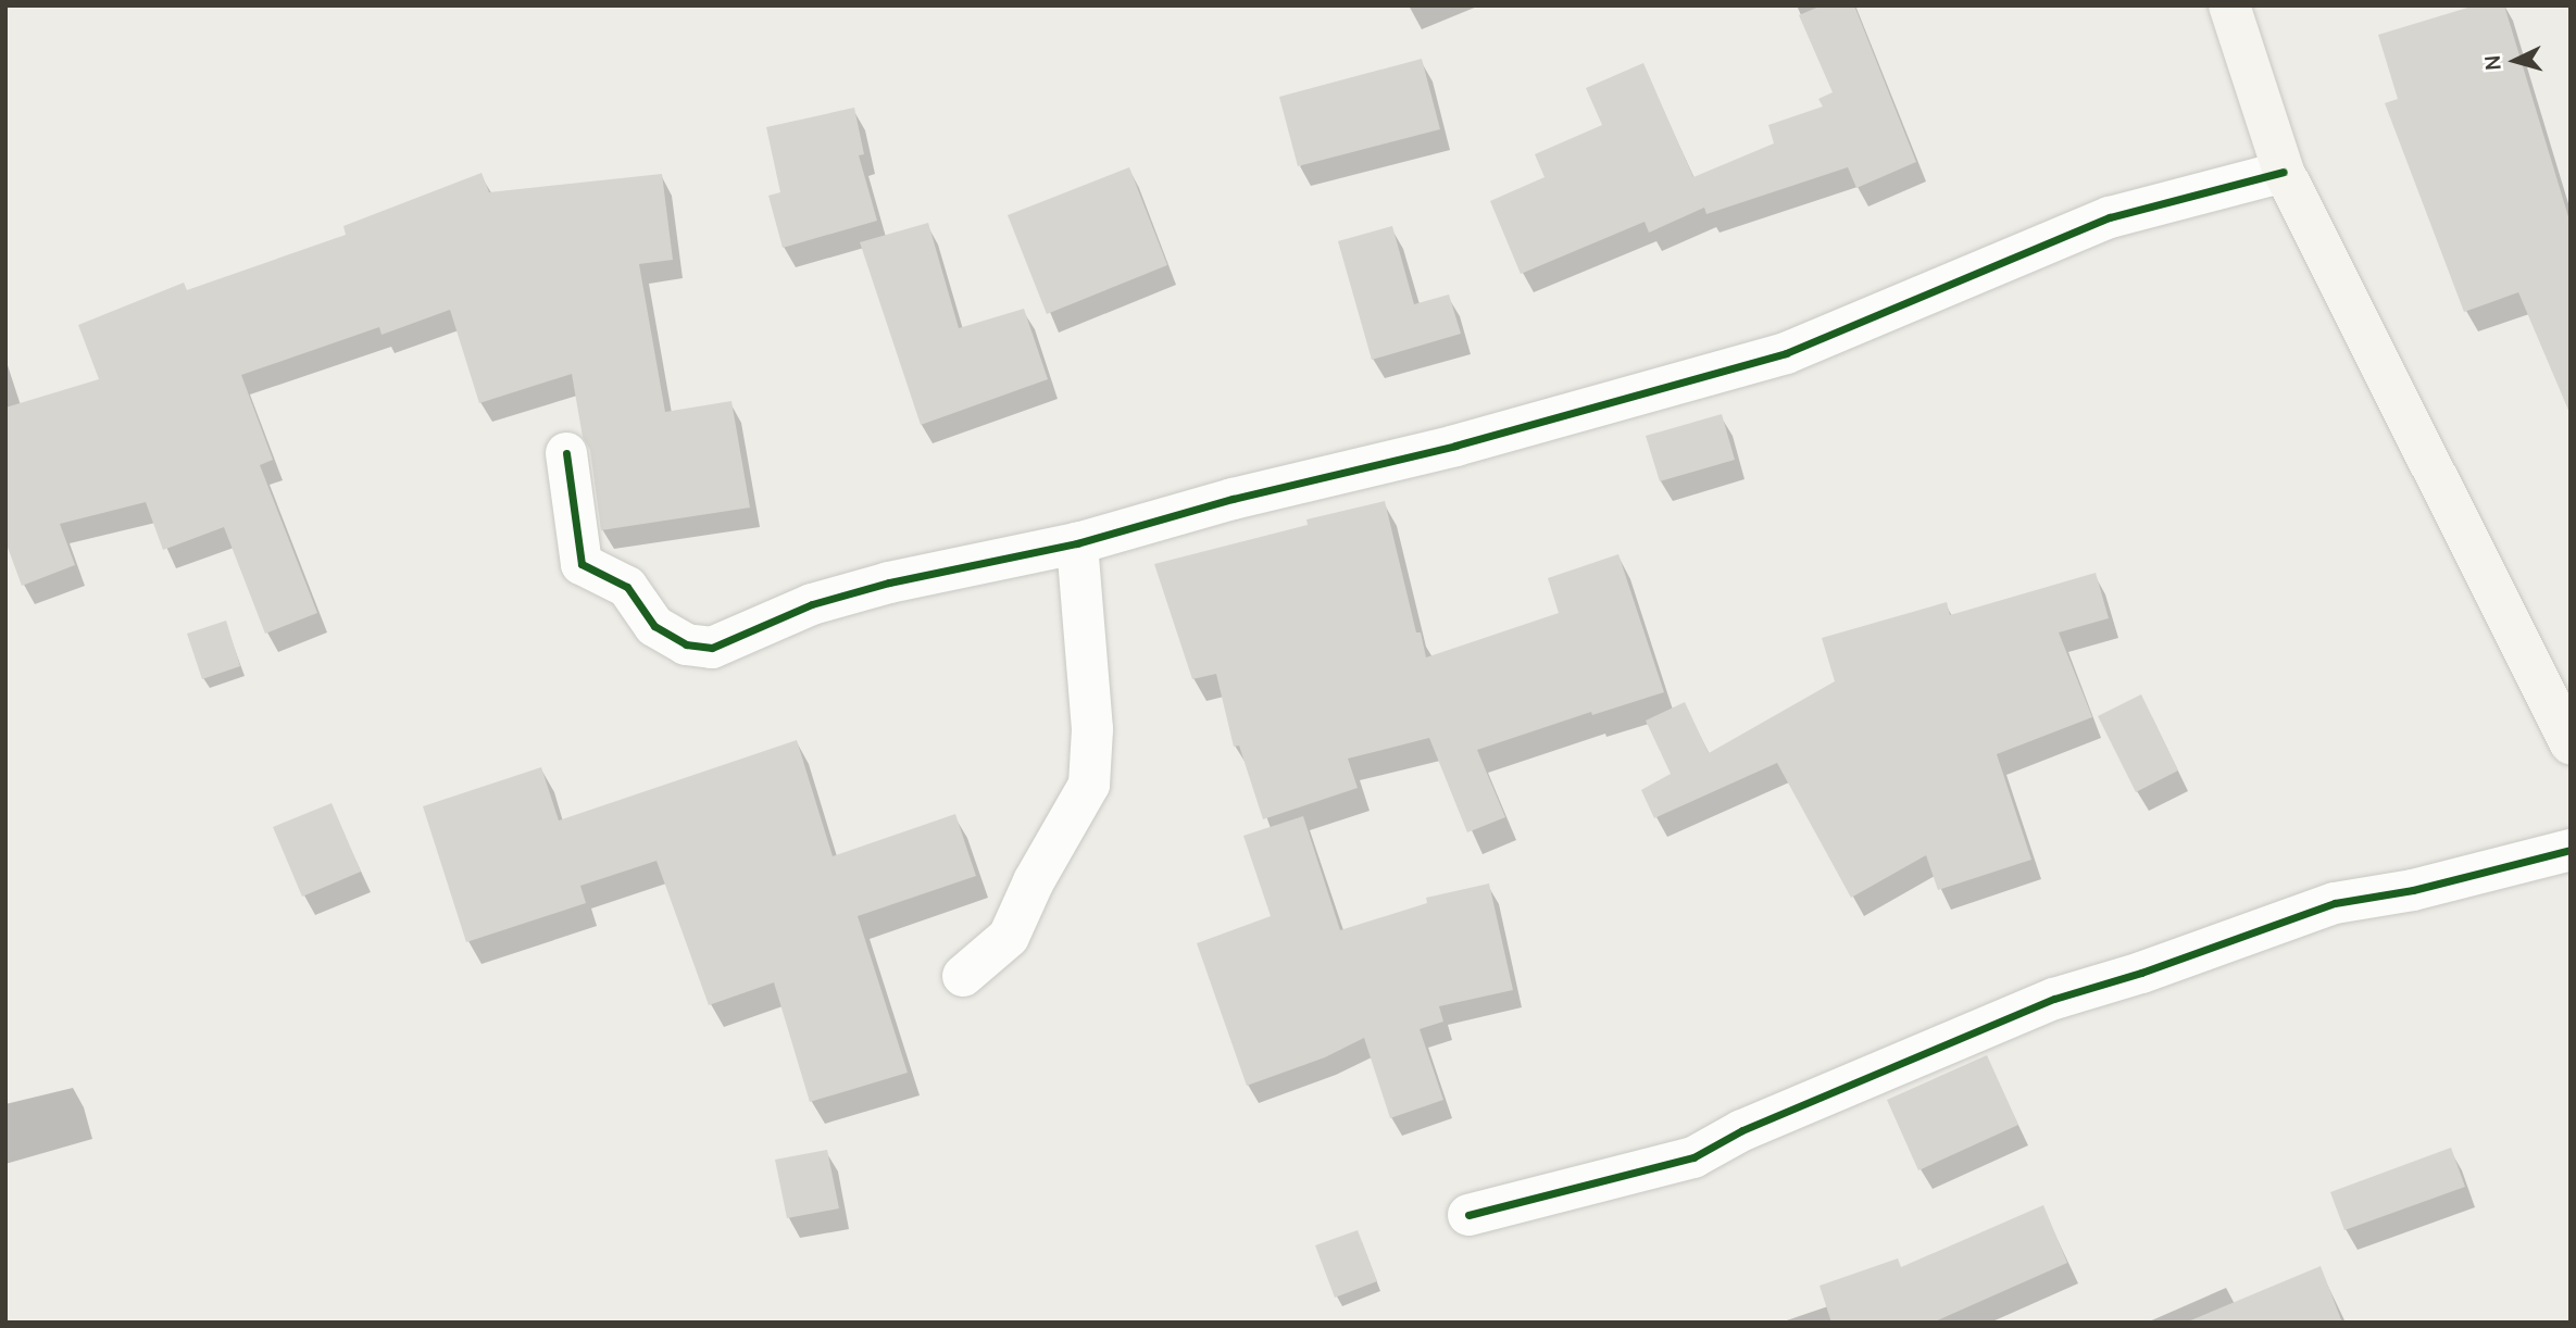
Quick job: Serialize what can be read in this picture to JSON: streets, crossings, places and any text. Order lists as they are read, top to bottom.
{
  "north": "left"
}
